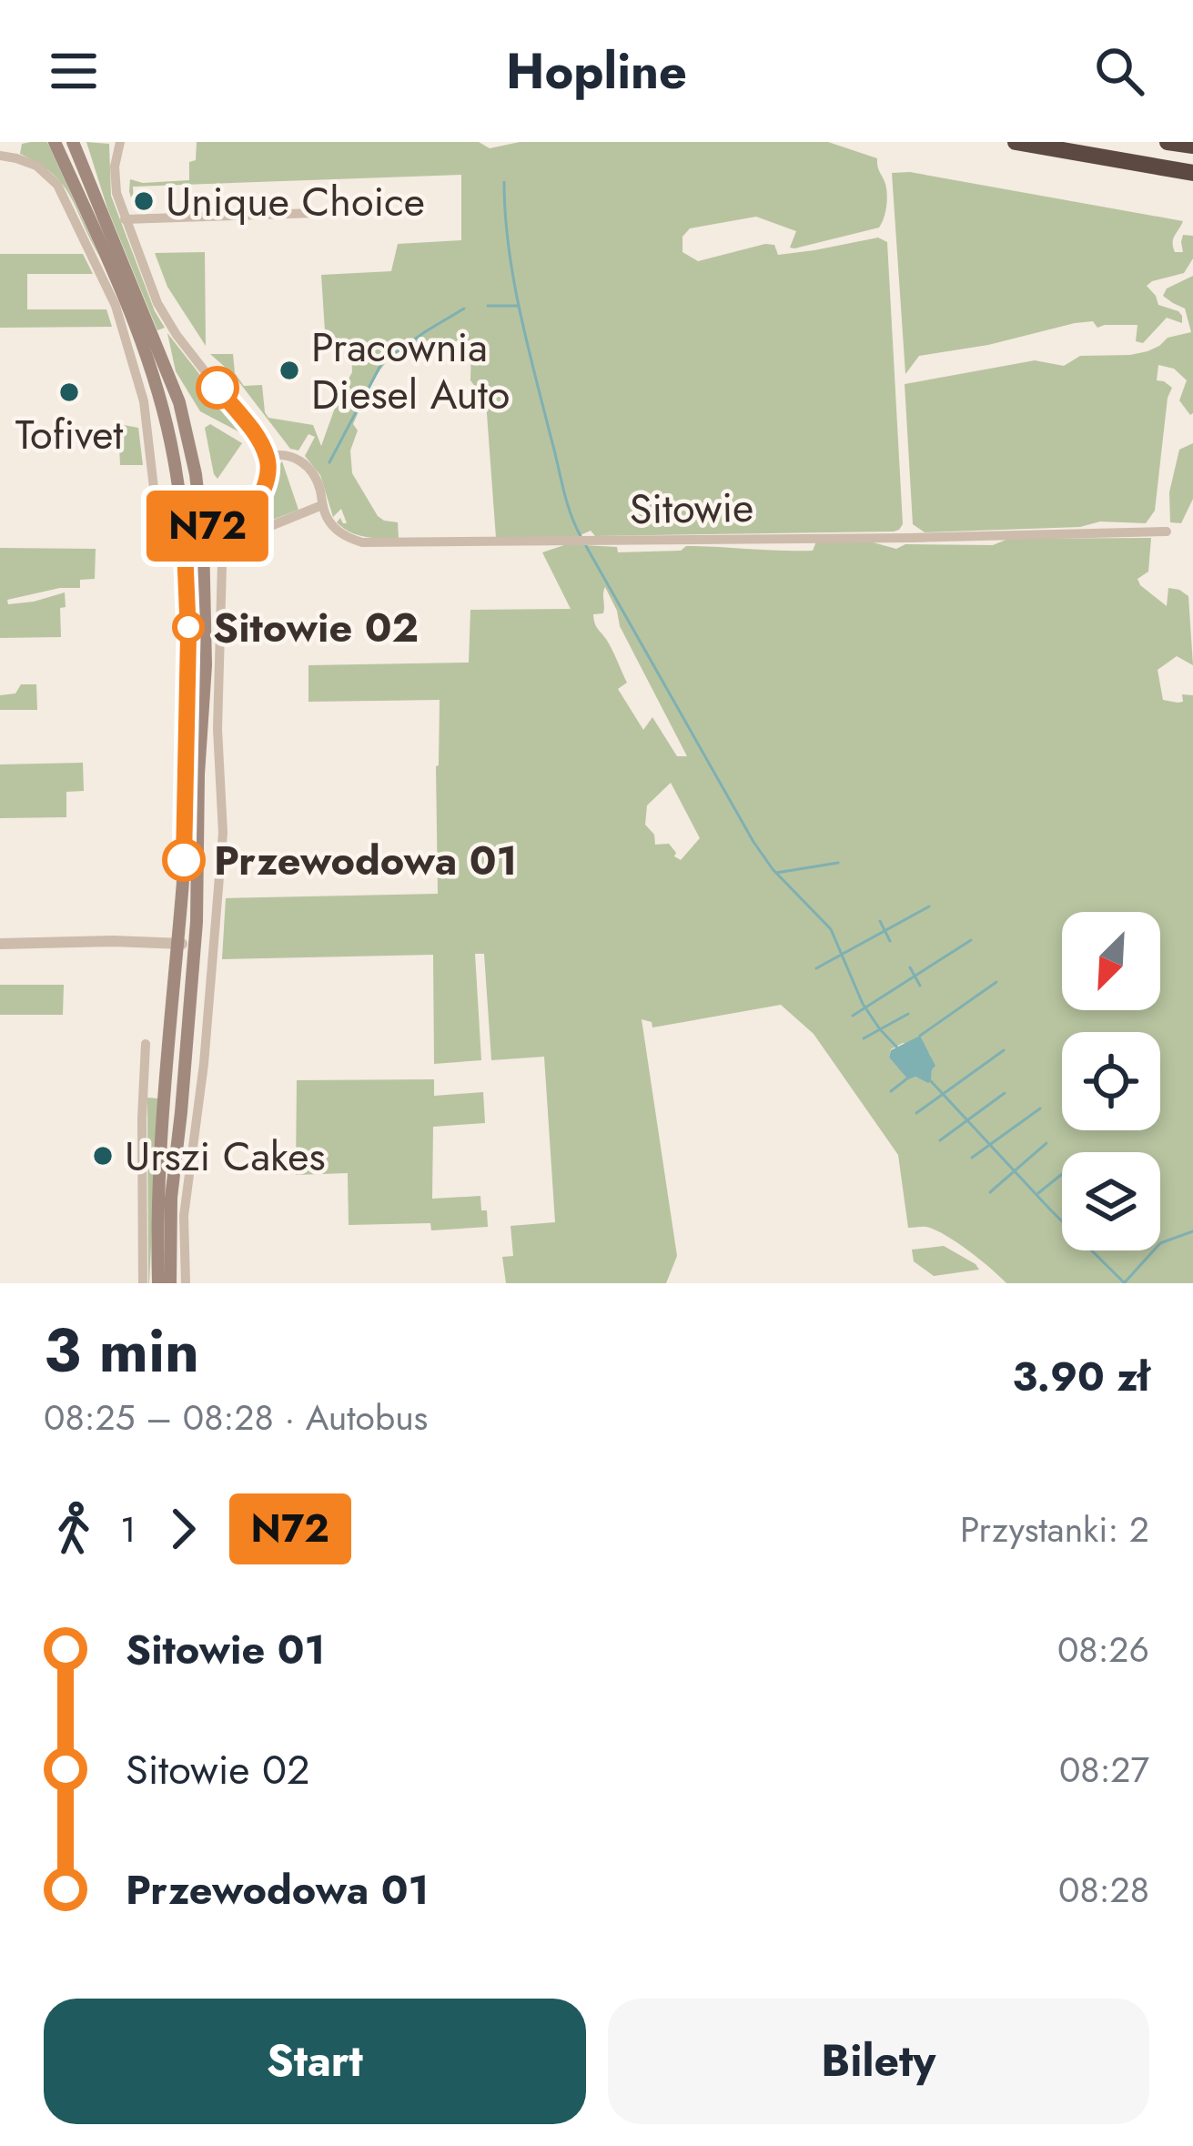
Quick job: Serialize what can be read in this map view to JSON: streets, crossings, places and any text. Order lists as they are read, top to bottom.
{
  "streets": {
    "street": ["Sitowie"]
  },
  "places": [
    "Unique Choice",
    "Pracownia Diesel Auto",
    "Tofivet",
    "Sitowie 02",
    "Przewodowa 01",
    "Urszi Cakes"
  ],
  "lines": ["bus line N72"],
  "north": "bottom left",
  "page": {
    "header": "Hopline",
    "on_map": "N72",
    "heading": ["3 min", "08:25 – 08:28 · Autobus", "3.90 zł"],
    "legs": ["1", "N72", "Przystanki: 2"],
    "list": [
      {
        "name": "Sitowie 01",
        "value": "08:26"
      },
      {
        "name": "Sitowie 02",
        "value": "08:27"
      },
      {
        "name": "Przewodowa 01",
        "value": "08:28"
      }
    ],
    "buttons": ["Start", "Bilety"]
  }
}
